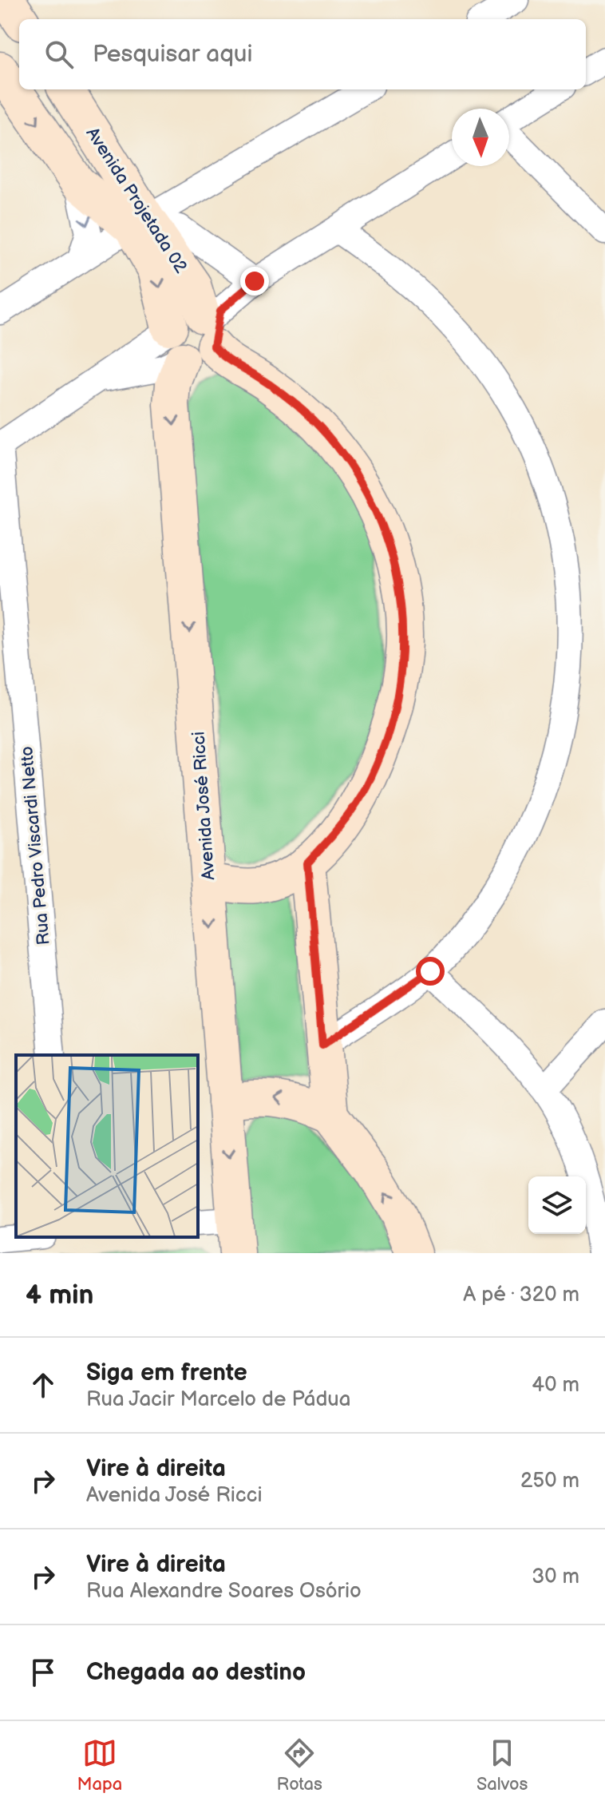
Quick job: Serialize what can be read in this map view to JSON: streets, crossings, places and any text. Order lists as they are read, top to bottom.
{
  "streets": {
    "street": ["Avenida Projetada 02", "Avenida José Ricci", "Rua Pedro Viscardi Netto"]
  },
  "crossings": [
    ["Avenida Projetada 02", "Avenida José Ricci"]
  ],
  "one_way": ["Avenida José Ricci"],
  "north": "bottom",
  "page": {
    "search": "Pesquisar aqui",
    "heading": ["4 min", "A pé · 320 m"],
    "list": [
      ["Siga em frente", "Rua Jacir Marcelo de Pádua", "40 m"],
      ["Vire à direita", "Avenida José Ricci", "250 m"],
      ["Vire à direita", "Rua Alexandre Soares Osório", "30 m"],
      "Chegada ao destino"
    ],
    "nav": ["Mapa", "Rotas", "Salvos"]
  }
}
